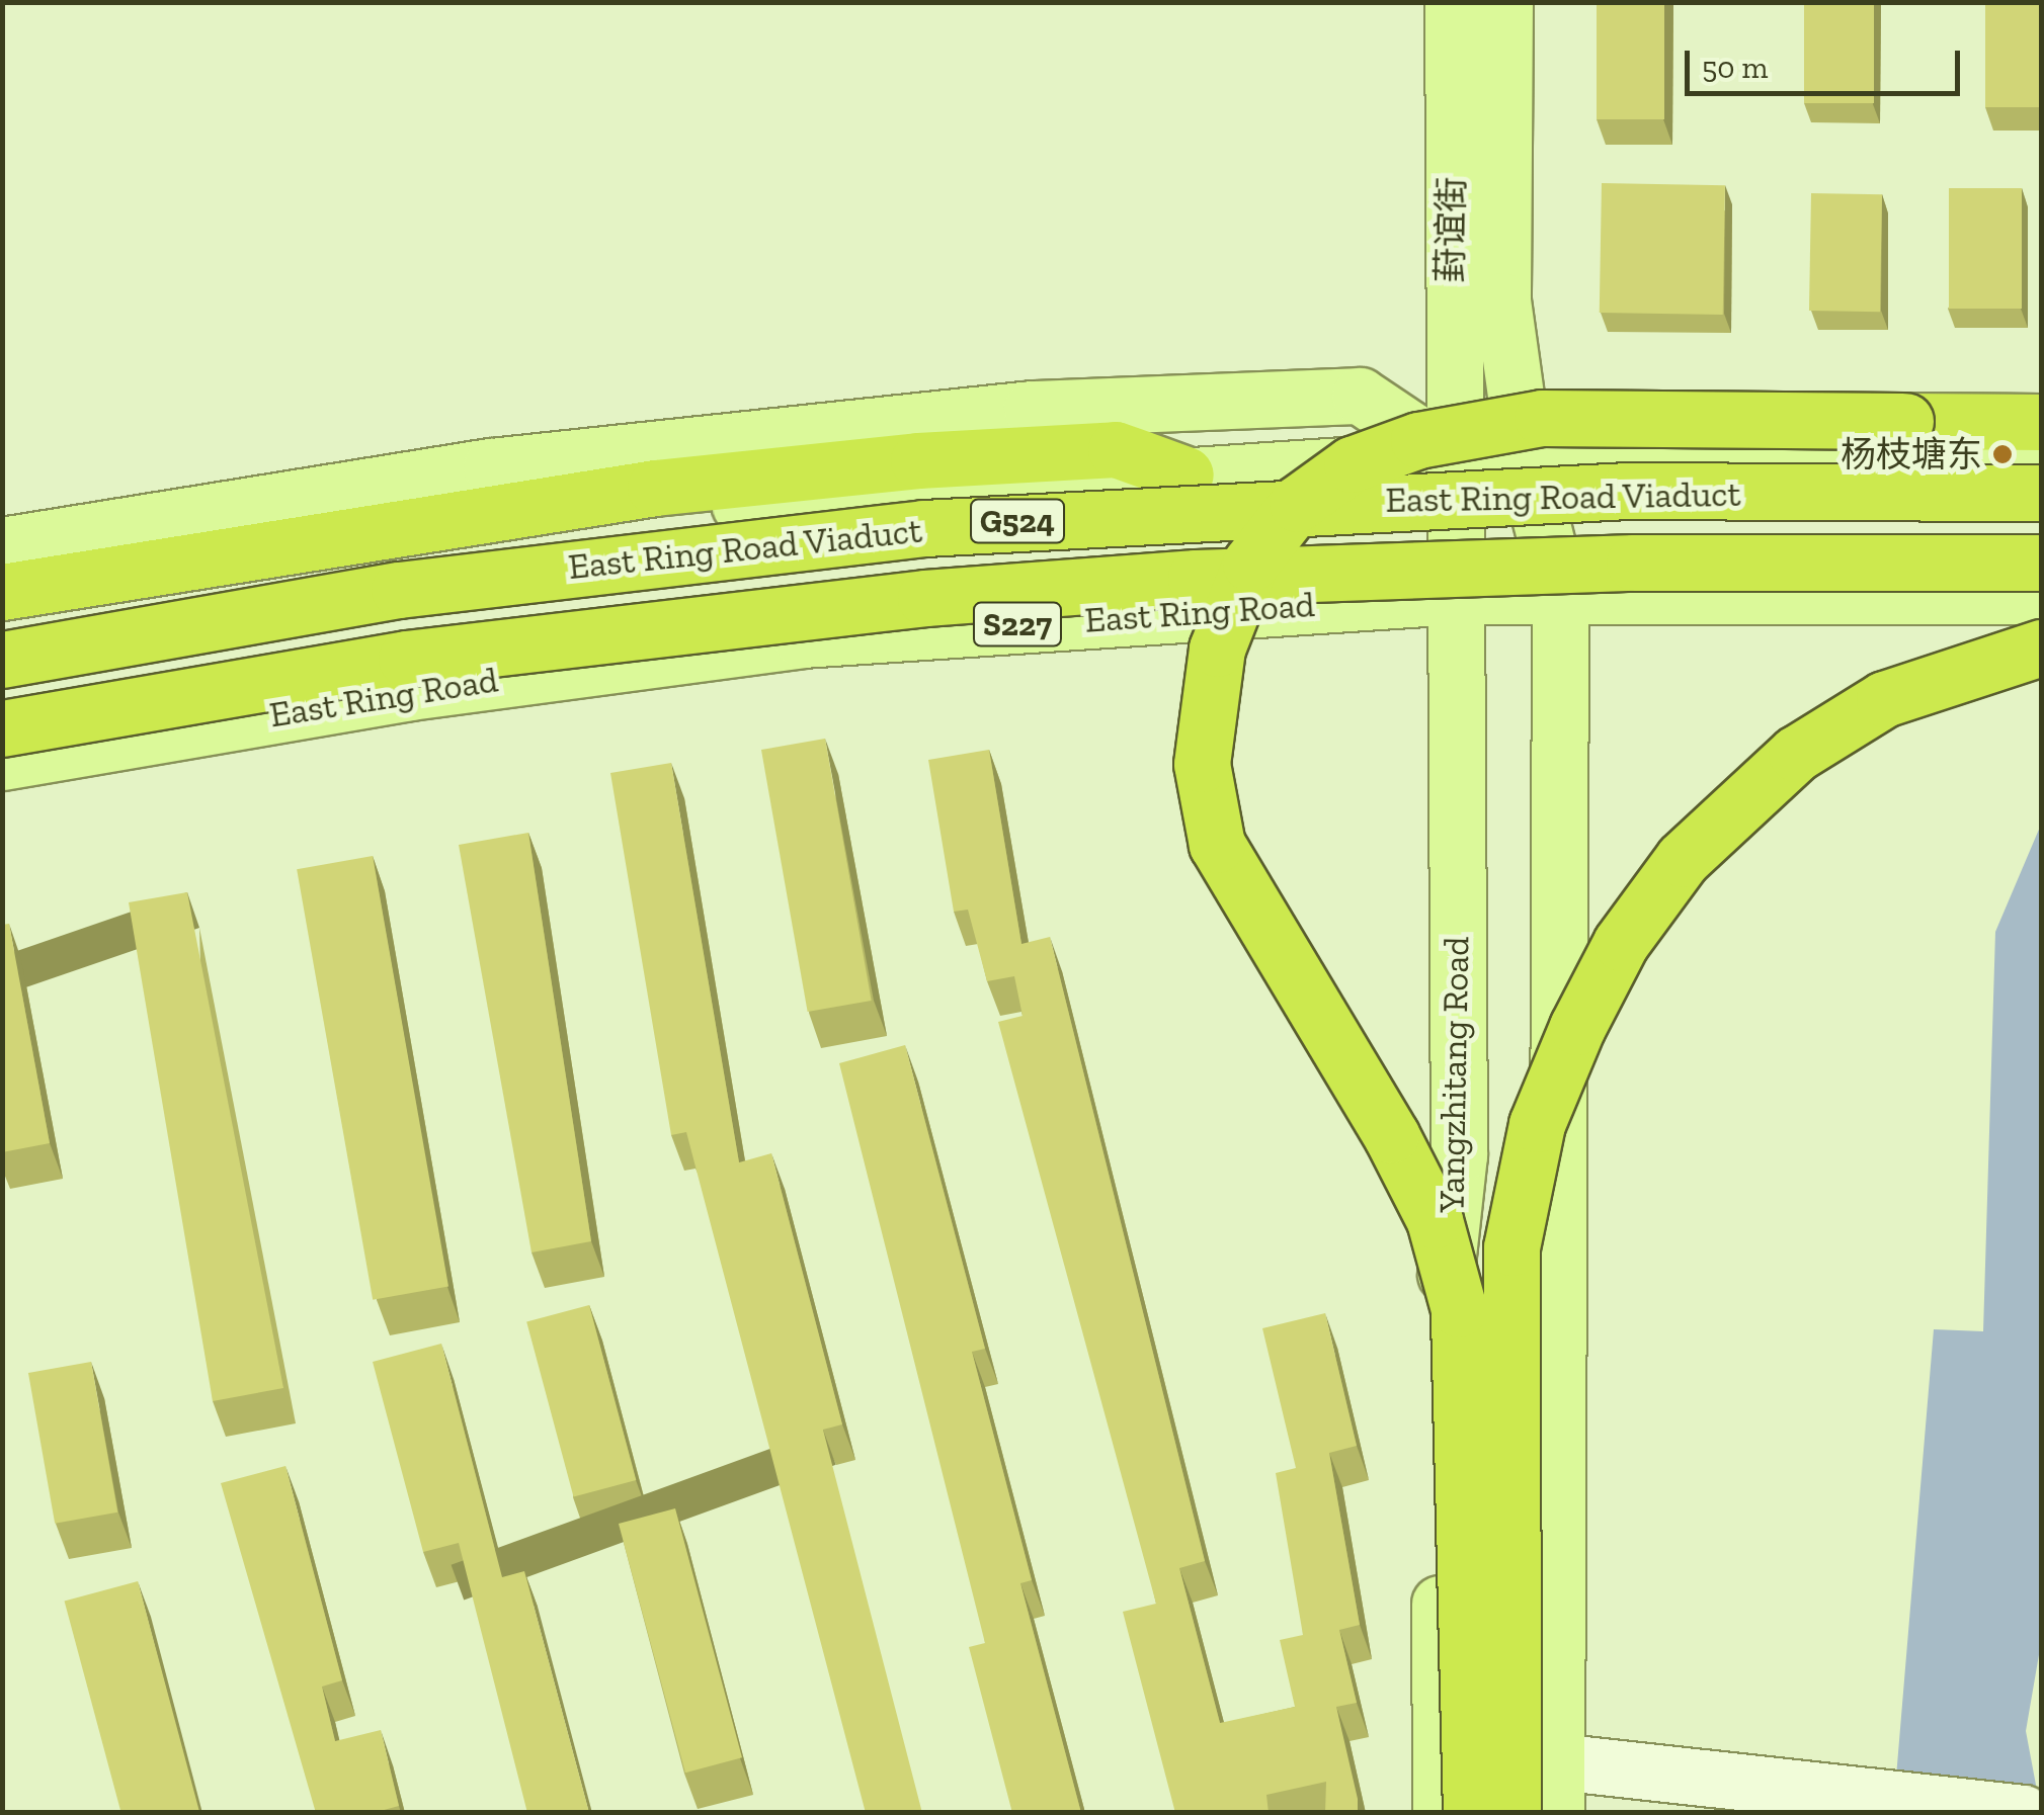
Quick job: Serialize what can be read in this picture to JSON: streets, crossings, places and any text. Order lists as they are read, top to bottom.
{
  "streets": {
    "highway": ["East Ring Road Viaduct", "G524"],
    "main road": [
      "葑谊街",
      "East Ring Road",
      "S227",
      "Yangzhitang Road"
    ]
  },
  "crossings": [
    ["葑谊街", "Yangzhitang Road"],
    ["East Ring Road", "Yangzhitang Road"]
  ],
  "places": ["杨枝塘东"],
  "scale_bar": "50 m"
}
